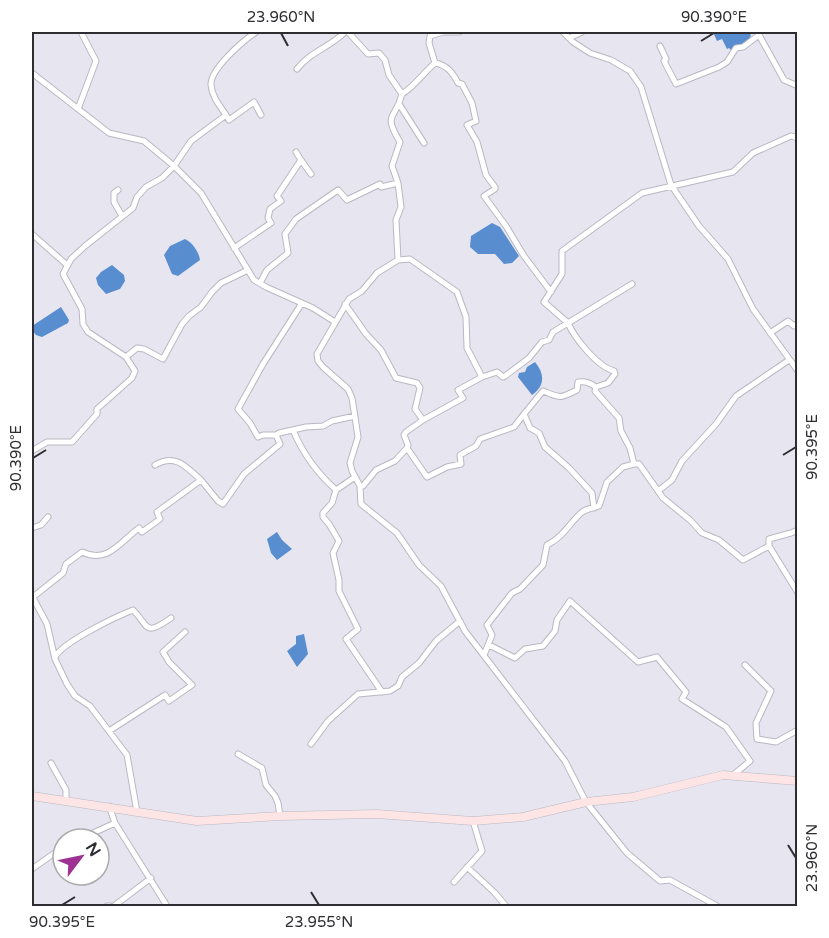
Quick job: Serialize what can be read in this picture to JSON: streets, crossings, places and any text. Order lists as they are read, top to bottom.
{
  "north": "top right",
  "coordinates": [
    "23.960°N",
    "90.390°E",
    "90.395°E",
    "23.955°N"
  ]
}
